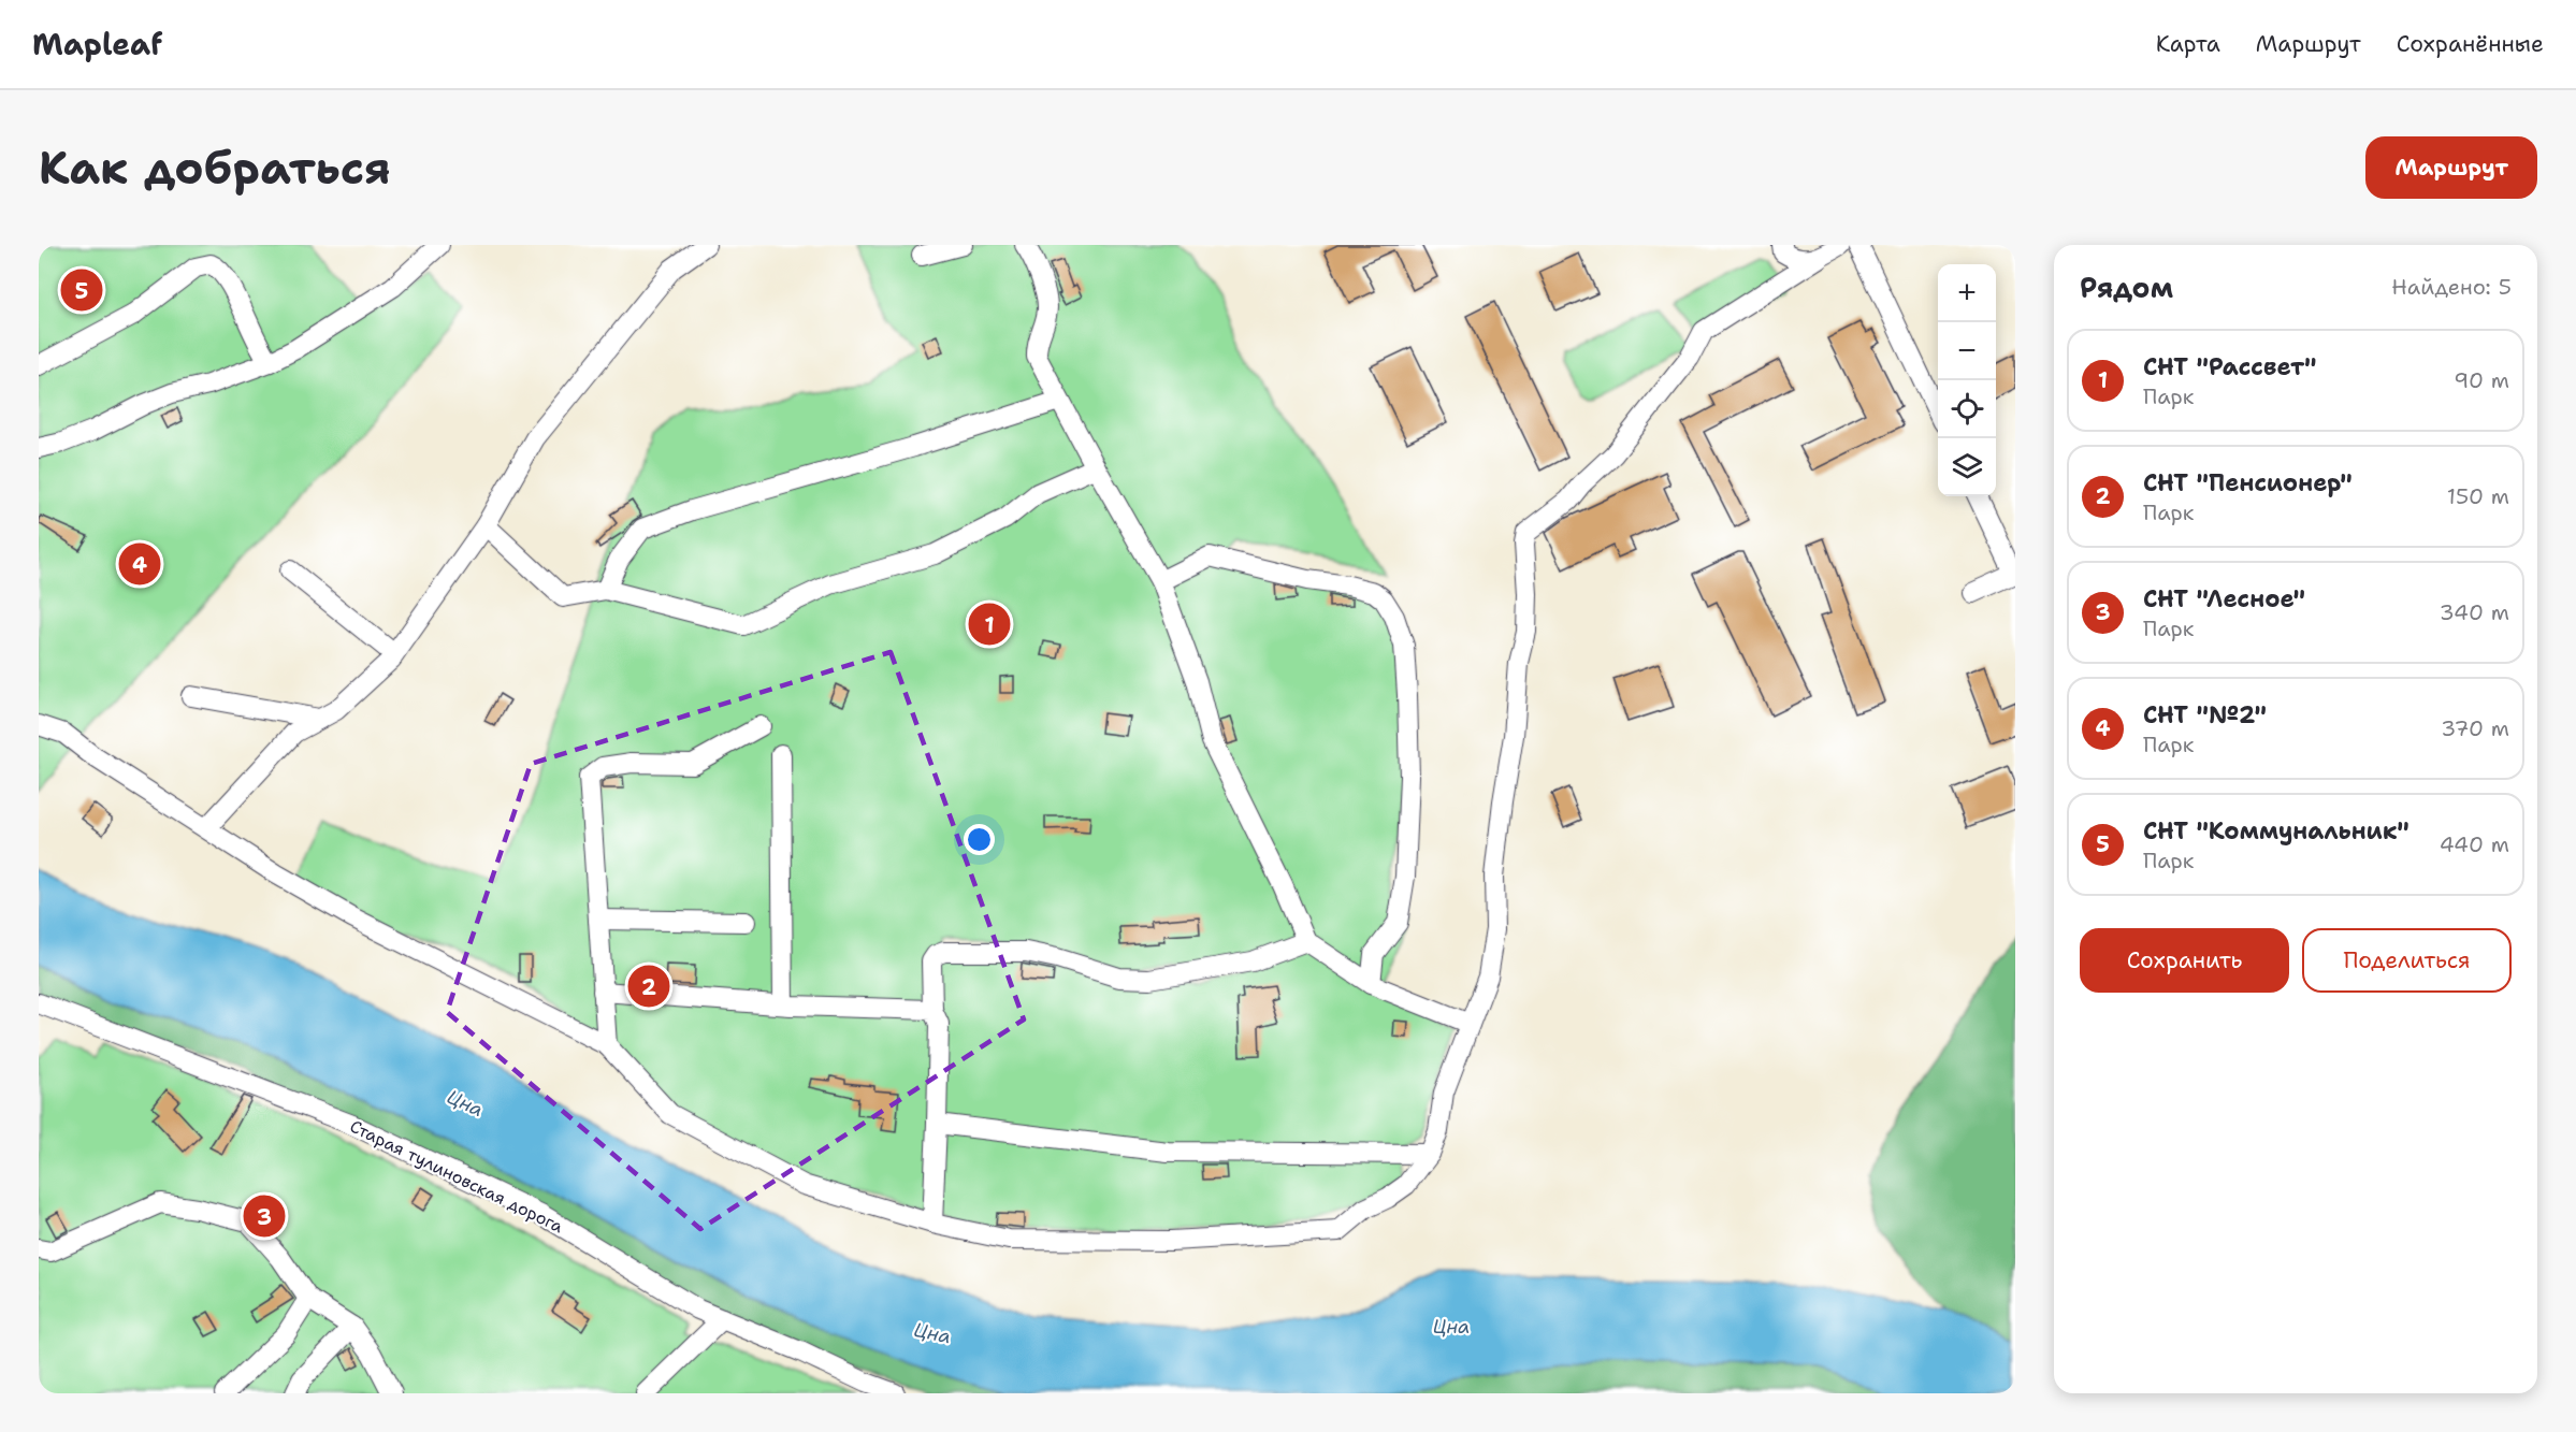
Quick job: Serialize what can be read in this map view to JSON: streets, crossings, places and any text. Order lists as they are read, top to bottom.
{
  "streets": {
    "street": ["Старая тулиновская дорога"]
  },
  "water": ["Цна"],
  "page": {
    "header": "Mapleaf",
    "nav": ["Карта", "Маршрут", "Сохранённые"],
    "buttons": [
      "Маршрут",
      ["Сохранить", "Поделиться"]
    ],
    "title": "Как добраться",
    "heading": ["Рядом", "Найдено: 5"],
    "map_buttons": ["+", "−"],
    "pins": [
      "5",
      "4",
      "1",
      "2",
      "3"
    ],
    "list": [
      {
        "mark": "1",
        "name": "СНТ \"Рассвет\"",
        "note": "Парк",
        "value": "90 m"
      },
      {
        "mark": "2",
        "name": "СНТ \"Пенсионер\"",
        "note": "Парк",
        "value": "150 m"
      },
      {
        "mark": "3",
        "name": "СНТ \"Лесное\"",
        "note": "Парк",
        "value": "340 m"
      },
      {
        "mark": "4",
        "name": "СНТ \"№2\"",
        "note": "Парк",
        "value": "370 m"
      },
      {
        "mark": "5",
        "name": "СНТ \"Коммунальник\"",
        "note": "Парк",
        "value": "440 m"
      }
    ]
  }
}
